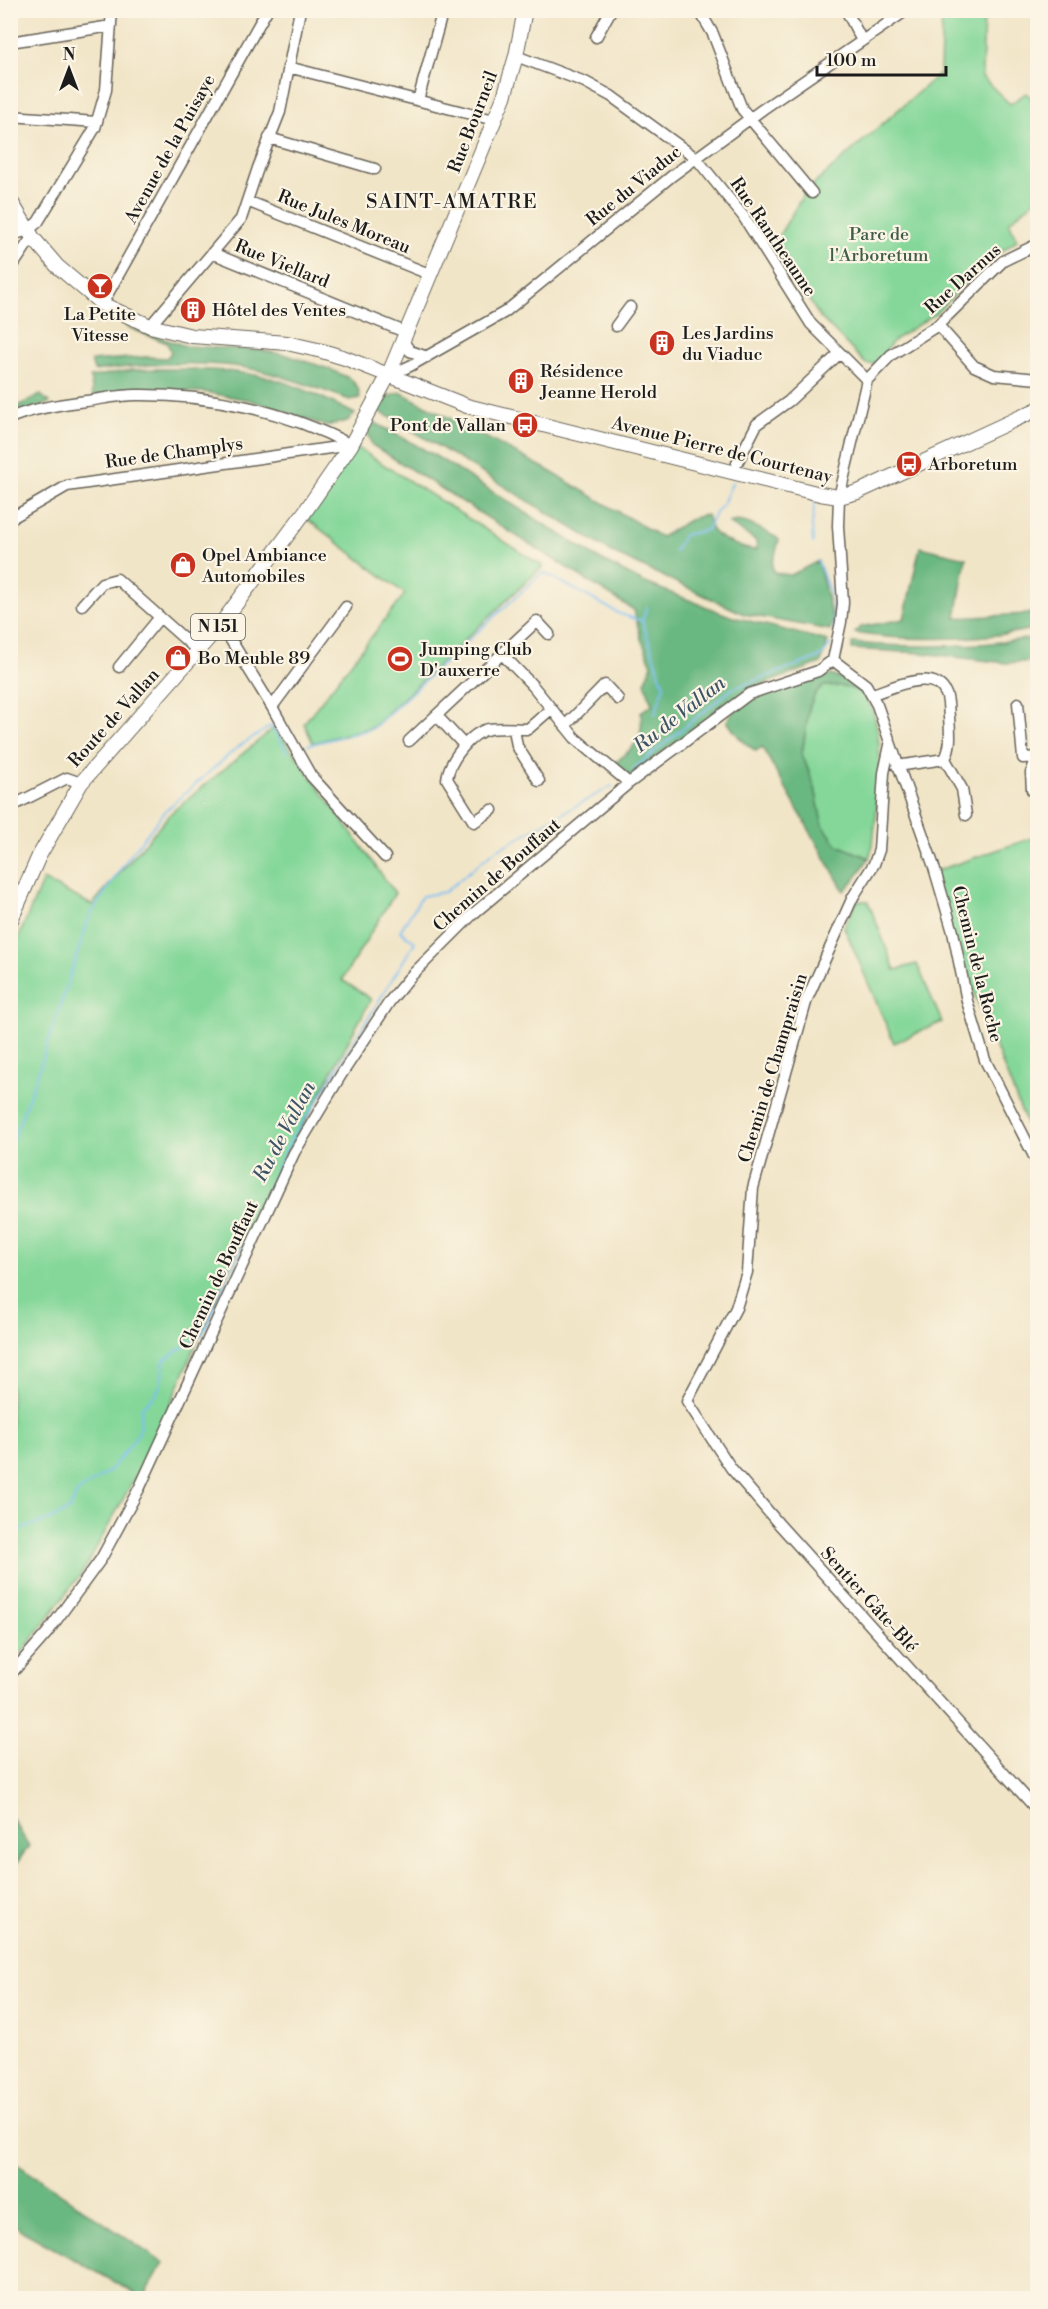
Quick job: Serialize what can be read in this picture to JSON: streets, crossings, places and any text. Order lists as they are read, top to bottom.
{
  "streets": {
    "main road": [
      "Rue Bourneil",
      "Avenue Pierre de Courtenay",
      "N 151",
      "Route de Vallan"
    ],
    "street": [
      "Avenue de la Puisaye",
      "Rue du Viaduc",
      "Rue Jules Moreau",
      "Rue Rantheaume",
      "Rue Viellard",
      "Rue Darnus",
      "Rue de Champlys",
      "Chemin de Bouffaut",
      "Chemin de la Roche",
      "Chemin de Champraisin",
      "Sentier Gâte-Blé"
    ]
  },
  "crossings": [
    ["Rue Bourneil", "Rue du Viaduc"],
    ["Rue Bourneil", "Rue Jules Moreau"],
    ["Rue Bourneil", "Rue Rantheaume"],
    ["Rue Bourneil", "Rue Viellard"],
    ["Rue Bourneil", "Avenue Pierre de Courtenay"],
    ["Rue Bourneil", "N 151"],
    ["Avenue de la Puisaye", "Avenue Pierre de Courtenay"],
    ["Rue du Viaduc", "Rue Rantheaume"],
    ["Rue du Viaduc", "Avenue Pierre de Courtenay"],
    ["Rue du Viaduc", "N 151"],
    ["Rue Rantheaume", "Rue Darnus"],
    ["Avenue Pierre de Courtenay", "N 151"],
    ["Rue de Champlys", "N 151"],
    ["Rue de Champlys", "Route de Vallan"],
    ["N 151", "Route de Vallan"],
    ["Chemin de Bouffaut", "Chemin de la Roche"],
    ["Chemin de la Roche", "Chemin de Champraisin"],
    ["Chemin de Champraisin", "Sentier Gâte-Blé"]
  ],
  "districts": ["SAINT-AMATRE"],
  "water": ["Ru de Vallan"],
  "parks": ["Parc de l'Arboretum"],
  "places": {
    "bar": ["La Petite Vitesse"],
    "building": ["Hôtel des Ventes", "Les Jardins du Viaduc", "Résidence Jeanne Herold"],
    "bus stop": ["Pont de Vallan", "Arboretum"],
    "shop": ["Opel Ambiance Automobiles", "Bo Meuble 89"],
    "sports": ["Jumping Club D'auxerre"]
  },
  "scale_bar": "100 m",
  "north": "top"
}
